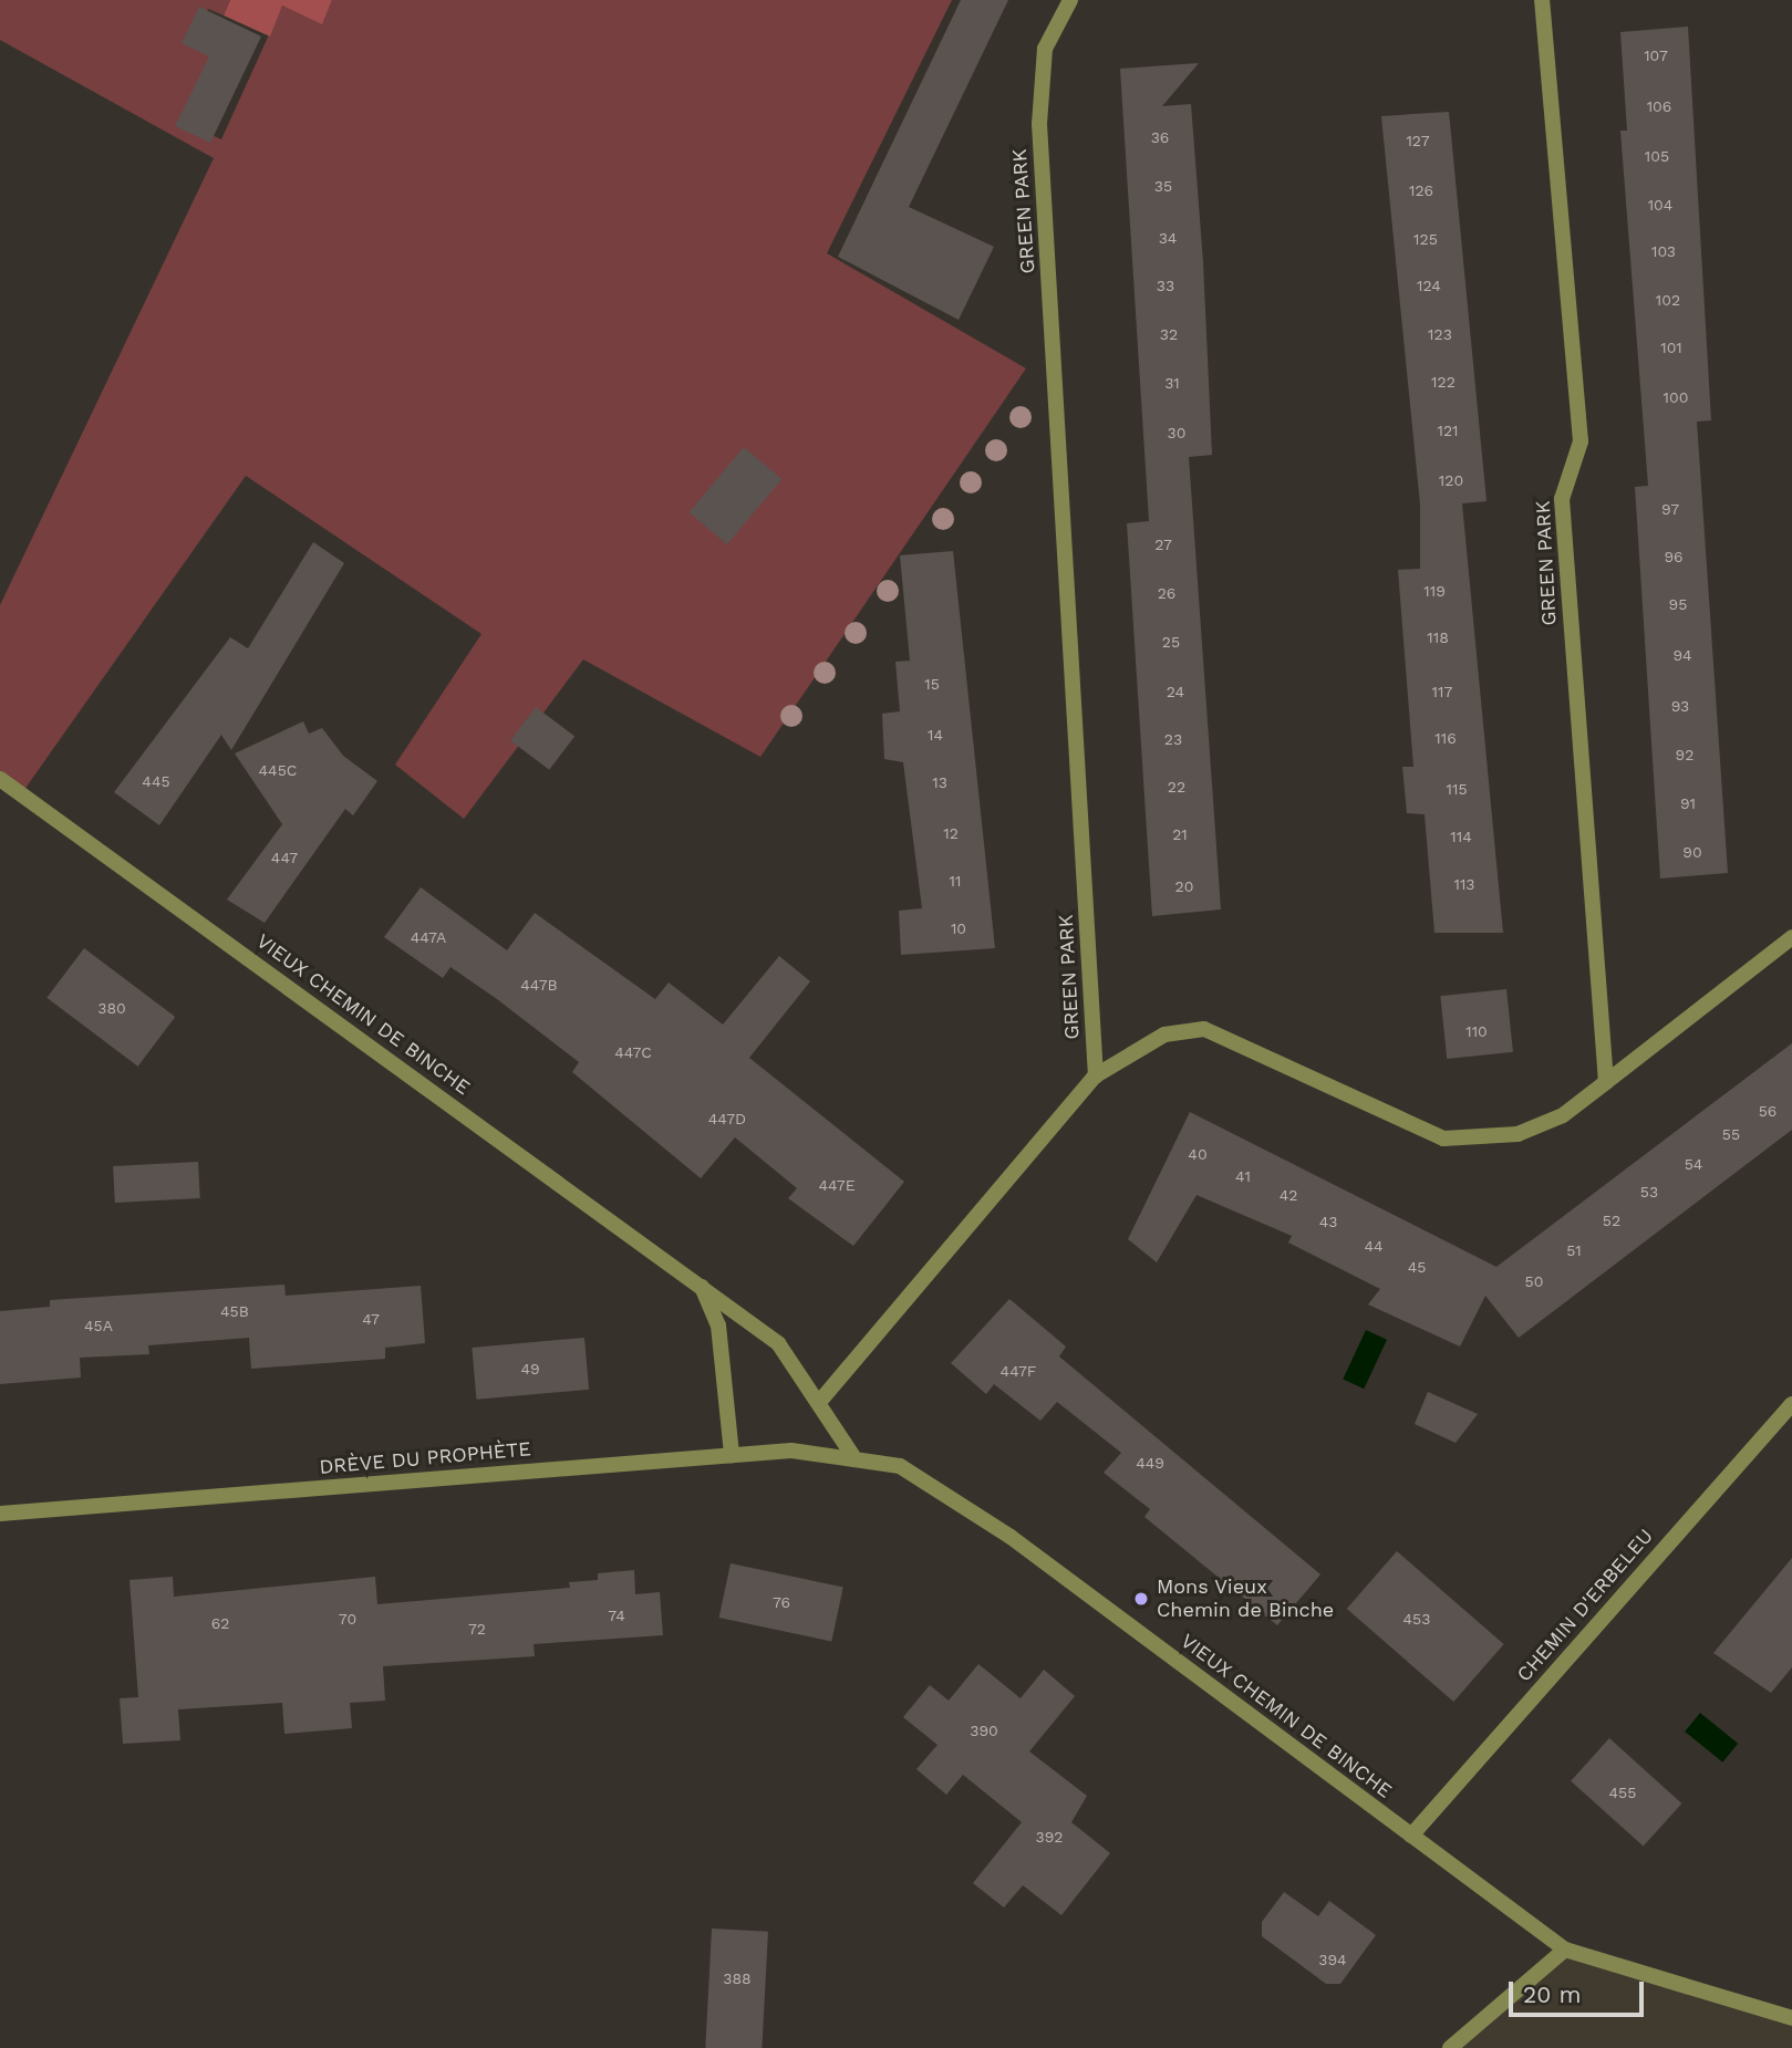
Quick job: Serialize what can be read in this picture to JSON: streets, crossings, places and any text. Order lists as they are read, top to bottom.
{
  "streets": {
    "street": [
      "GREEN PARK",
      "VIEUX CHEMIN DE BINCHE",
      "DRÈVE DU PROPHÈTE",
      "CHEMIN D'ERBELEU"
    ]
  },
  "crossings": [
    ["VIEUX CHEMIN DE BINCHE", "DRÈVE DU PROPHÈTE"],
    ["VIEUX CHEMIN DE BINCHE", "CHEMIN D'ERBELEU"]
  ],
  "places": ["Mons Vieux Chemin de Binche"],
  "house_numbers": [
    "107",
    "106",
    "36",
    "127",
    "105",
    "35",
    "126",
    "104",
    "34",
    "125",
    "103",
    "33",
    "124",
    "102",
    "32",
    "123",
    "101",
    "122",
    "31",
    "100",
    "121",
    "30",
    "120",
    "97",
    "27",
    "96",
    "119",
    "26",
    "95",
    "118",
    "25",
    "94",
    "15",
    "24",
    "117",
    "93",
    "14",
    "116",
    "23",
    "92",
    "445C",
    "445",
    "13",
    "22",
    "115",
    "91",
    "12",
    "21",
    "114",
    "90",
    "447",
    "11",
    "113",
    "20",
    "10",
    "447A",
    "447B",
    "380",
    "110",
    "447C",
    "56",
    "447D",
    "55",
    "40",
    "54",
    "41",
    "447E",
    "53",
    "42",
    "52",
    "43",
    "44",
    "51",
    "45",
    "50",
    "45B",
    "47",
    "45A",
    "49",
    "447F",
    "449",
    "76",
    "74",
    "70",
    "453",
    "62",
    "72",
    "390",
    "455",
    "392",
    "394",
    "388"
  ],
  "scale_bar": "20 m"
}
